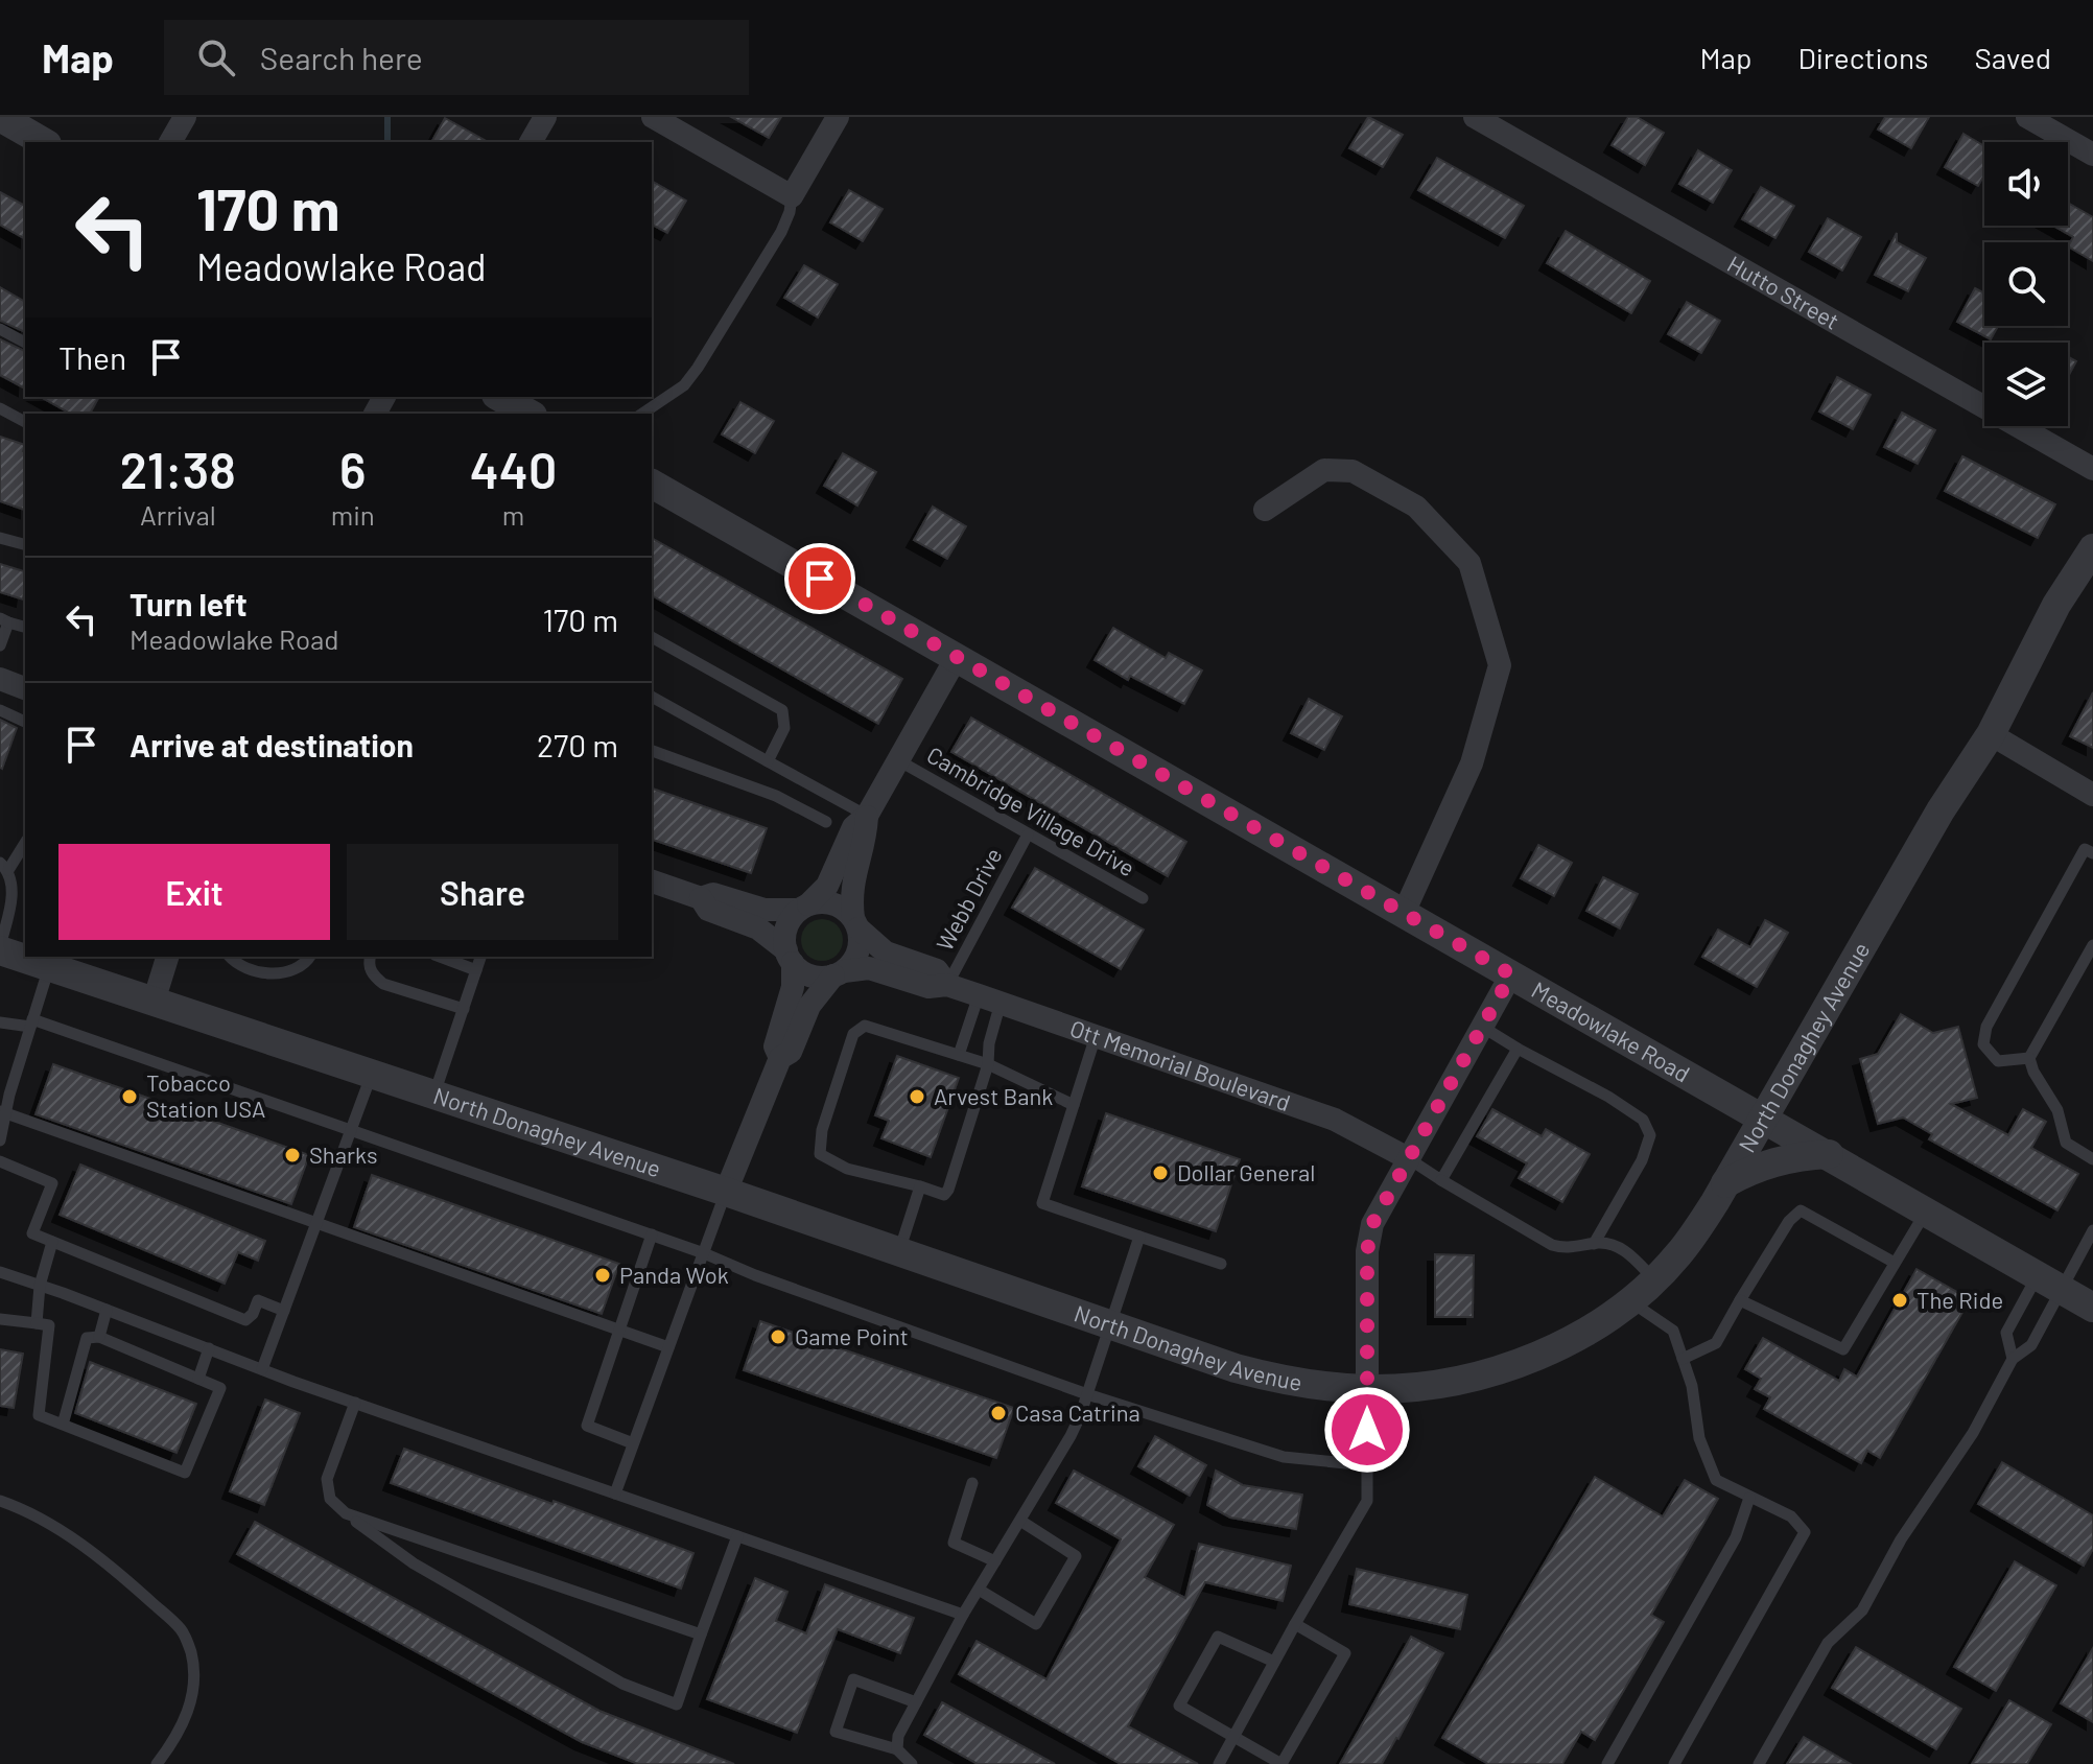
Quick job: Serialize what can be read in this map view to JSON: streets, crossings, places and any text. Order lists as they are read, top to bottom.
{
  "streets": {
    "street": [
      "Hutto Street",
      "Meadowlake Road",
      "North Donaghey Avenue",
      "Ott Memorial Boulevard"
    ],
    "lane": ["Cambridge Village Drive", "Webb Drive"]
  },
  "crossings": [
    ["Cambridge Village Drive", "Webb Drive"],
    ["Webb Drive", "Ott Memorial Boulevard"],
    ["Meadowlake Road", "North Donaghey Avenue"]
  ],
  "places": [
    "Tobacco Station USA",
    "Arvest Bank",
    "Sharks",
    "Dollar General",
    "Panda Wok",
    "The Ride",
    "Game Point",
    "Casa Catrina"
  ],
  "page": {
    "header": "Map",
    "search": "Search here",
    "nav": ["Map", "Directions", "Saved"],
    "turn": ["170 m", "Meadowlake Road"],
    "then": "Then",
    "eta": [
      "21:38",
      "Arrival",
      "6",
      "min",
      "440",
      "m"
    ],
    "list": [
      {
        "name": "Turn left",
        "note": "Meadowlake Road",
        "value": "170 m"
      },
      {
        "name": "Arrive at destination",
        "value": "270 m"
      }
    ],
    "buttons": ["Exit", "Share"]
  }
}
